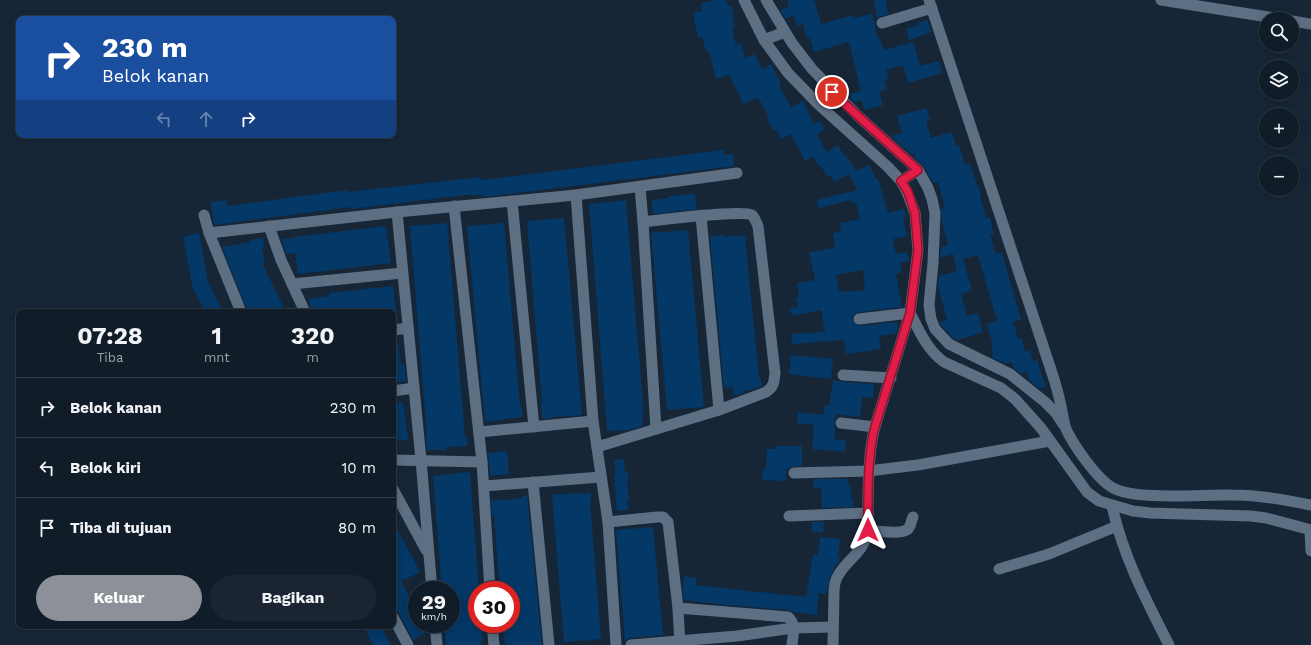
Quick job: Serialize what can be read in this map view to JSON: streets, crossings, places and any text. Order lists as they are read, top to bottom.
{
  "page": {
    "map_buttons": ["+", "−"],
    "turn": ["230 m", "Belok kanan"],
    "eta": [
      "07:28",
      "Tiba",
      "1",
      "mnt",
      "320",
      "m"
    ],
    "list": [
      {
        "name": "Belok kanan",
        "value": "230 m"
      },
      {
        "name": "Belok kiri",
        "value": "10 m"
      },
      {
        "name": "Tiba di tujuan",
        "value": "80 m"
      }
    ],
    "buttons": ["Keluar", "Bagikan"],
    "speed": "29 km/h",
    "limit": "30"
  }
}
